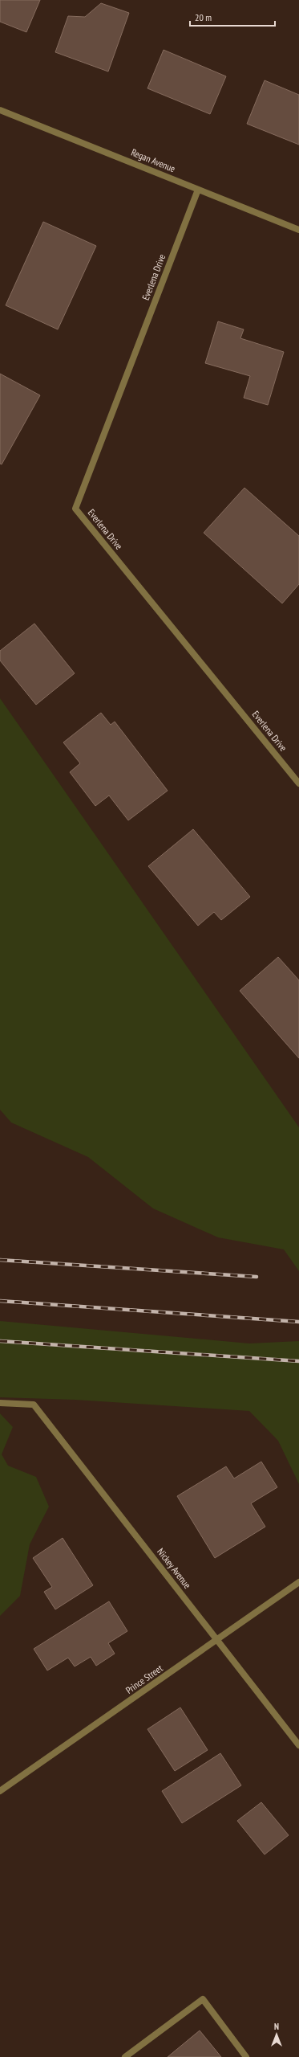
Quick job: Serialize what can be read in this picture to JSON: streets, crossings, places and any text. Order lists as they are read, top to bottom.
{
  "streets": {
    "street": [
      "Regan Avenue",
      "Everlena Drive",
      "Nickey Avenue",
      "Prince Street"
    ]
  },
  "crossings": [
    ["Regan Avenue", "Everlena Drive"],
    ["Nickey Avenue", "Prince Street"]
  ],
  "scale_bar": "20 m",
  "north": "top"
}
